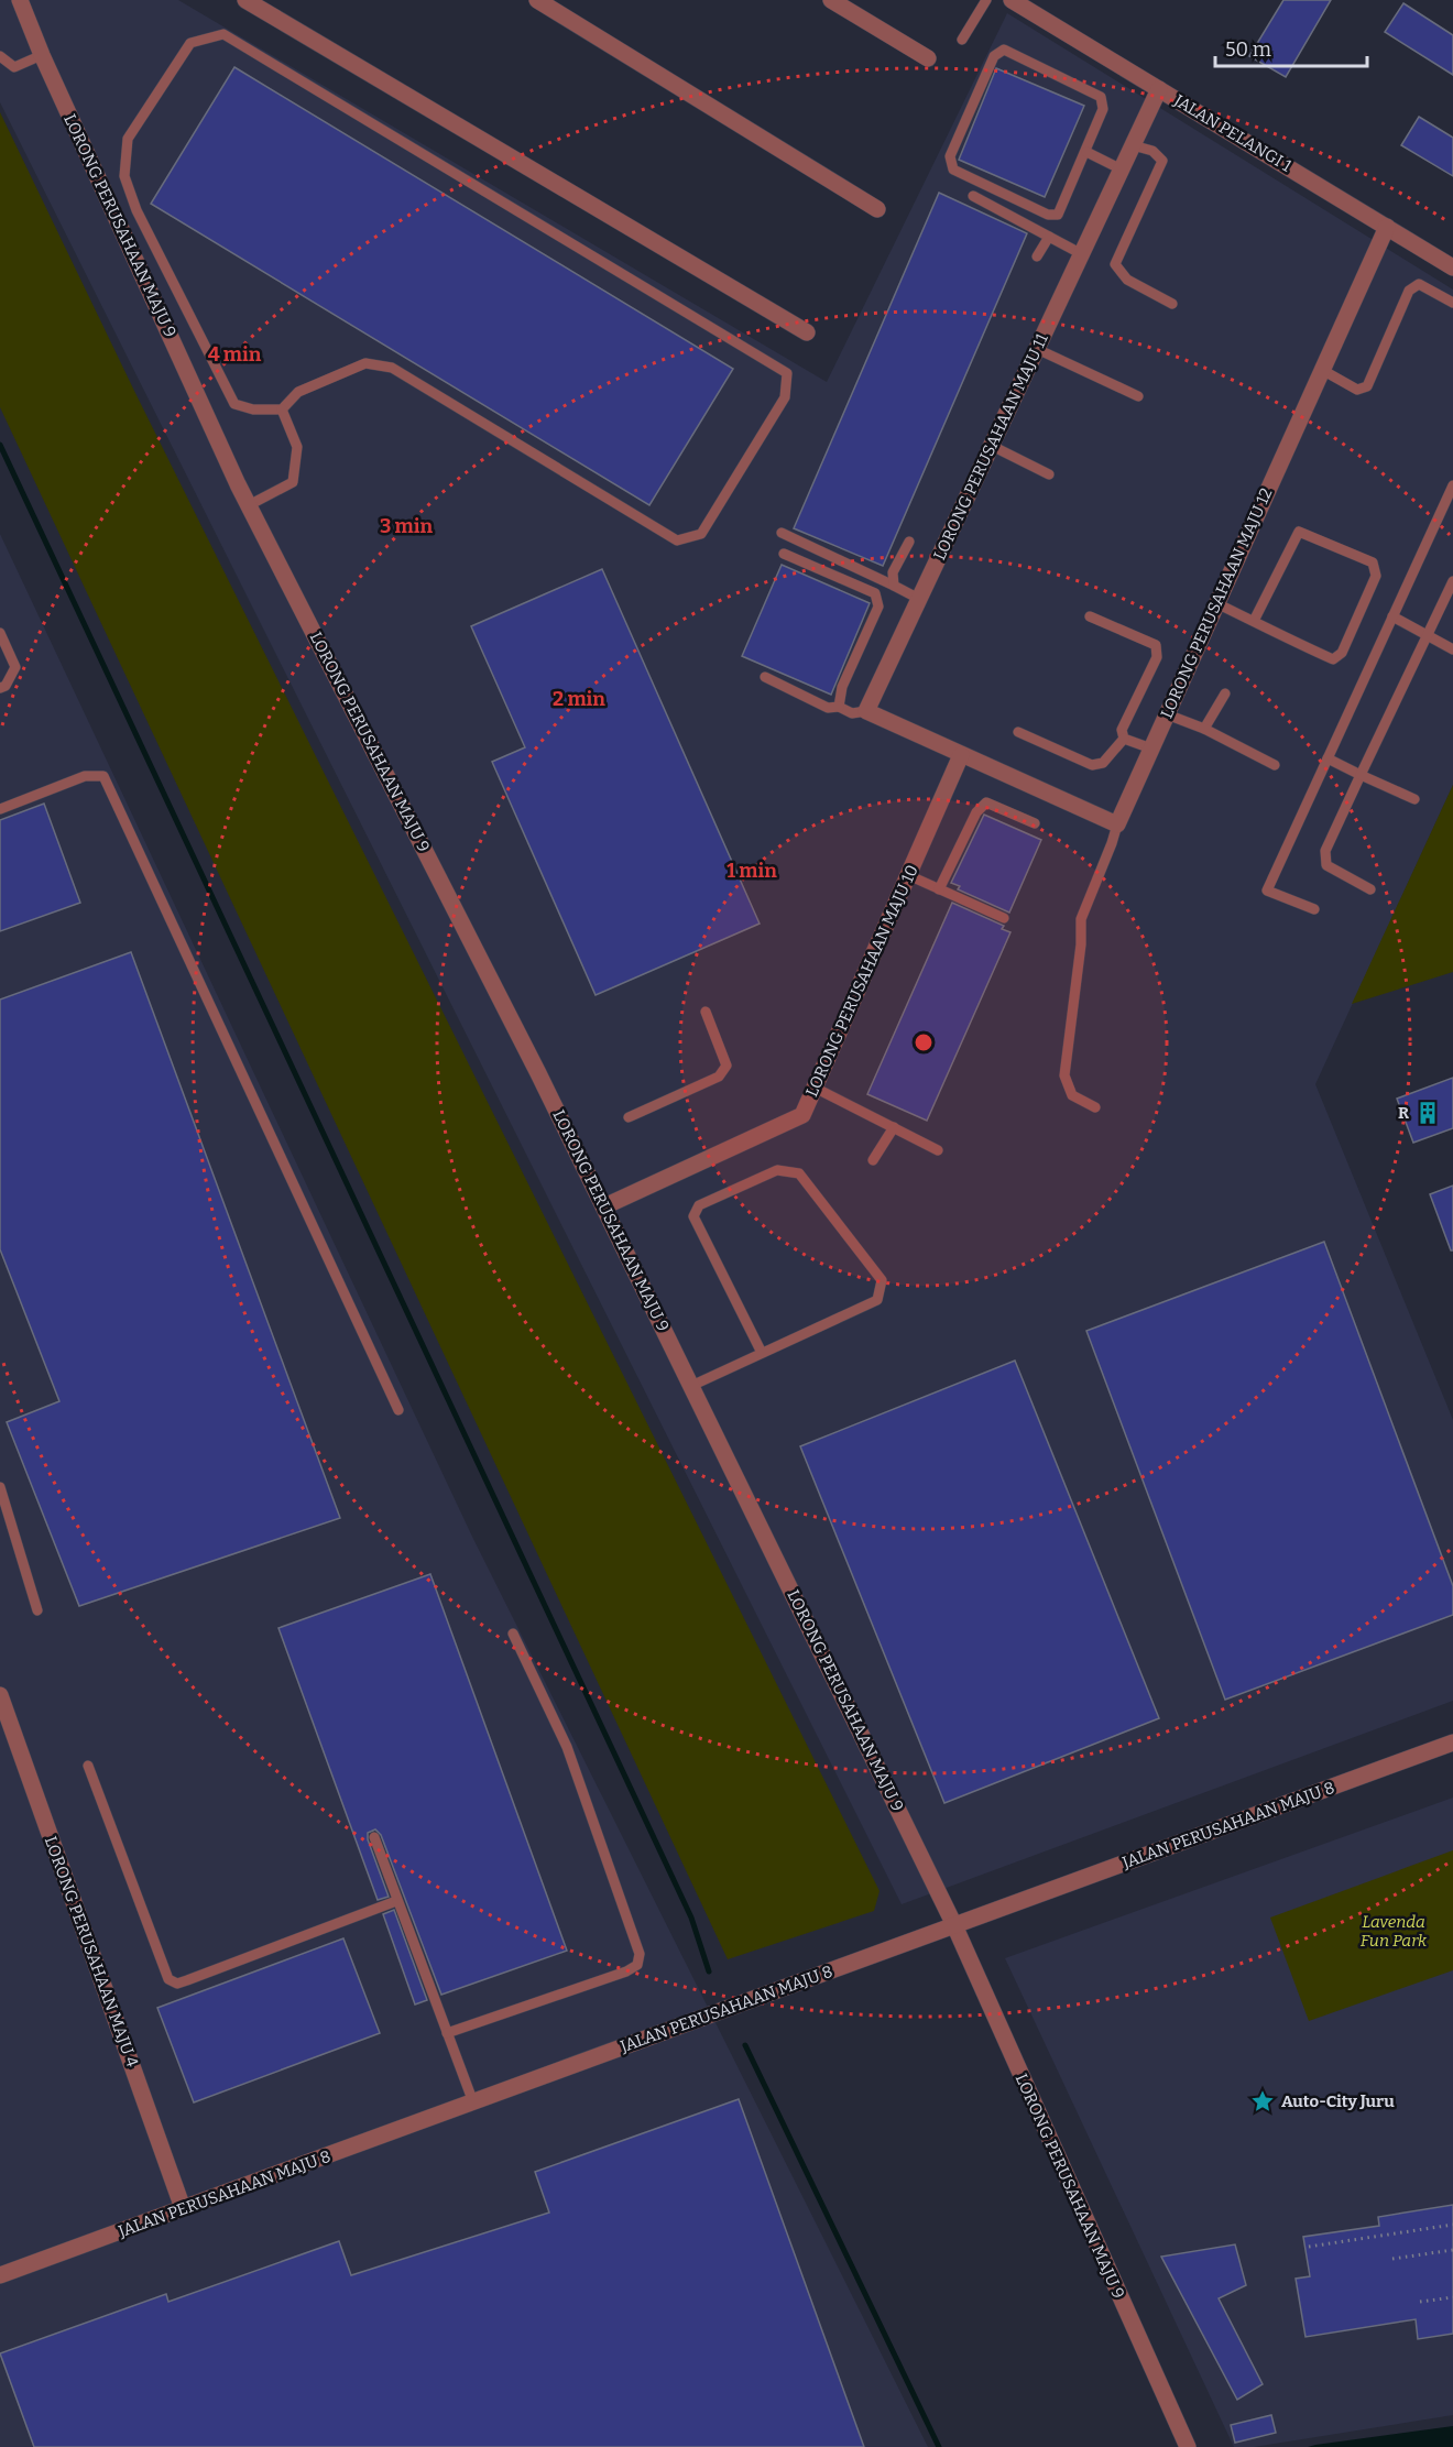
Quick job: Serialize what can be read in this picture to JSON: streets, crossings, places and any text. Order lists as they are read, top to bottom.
{
  "streets": {
    "street": [
      "JALAN PELANGI 1",
      "LORONG PERUSAHAAN MAJU 9",
      "LORONG PERUSAHAAN MAJU 11",
      "LORONG PERUSAHAAN MAJU 12",
      "LORONG PERUSAHAAN MAJU 10",
      "JALAN PERUSAHAAN MAJU 8",
      "LORONG PERUSAHAAN MAJU 4"
    ]
  },
  "crossings": [
    ["JALAN PELANGI 1", "LORONG PERUSAHAAN MAJU 11"],
    ["JALAN PELANGI 1", "LORONG PERUSAHAAN MAJU 12"],
    ["LORONG PERUSAHAAN MAJU 9", "LORONG PERUSAHAAN MAJU 10"],
    ["LORONG PERUSAHAAN MAJU 9", "JALAN PERUSAHAAN MAJU 8"],
    ["JALAN PERUSAHAAN MAJU 8", "LORONG PERUSAHAAN MAJU 4"]
  ],
  "parks": ["Lavenda Fun Park"],
  "places": {
    "building": ["R"],
    "place": ["Auto-City Juru"]
  },
  "scale_bar": "50 m",
  "rings": [
    "4 min",
    "3 min",
    "2 min",
    "1 min"
  ]
}
